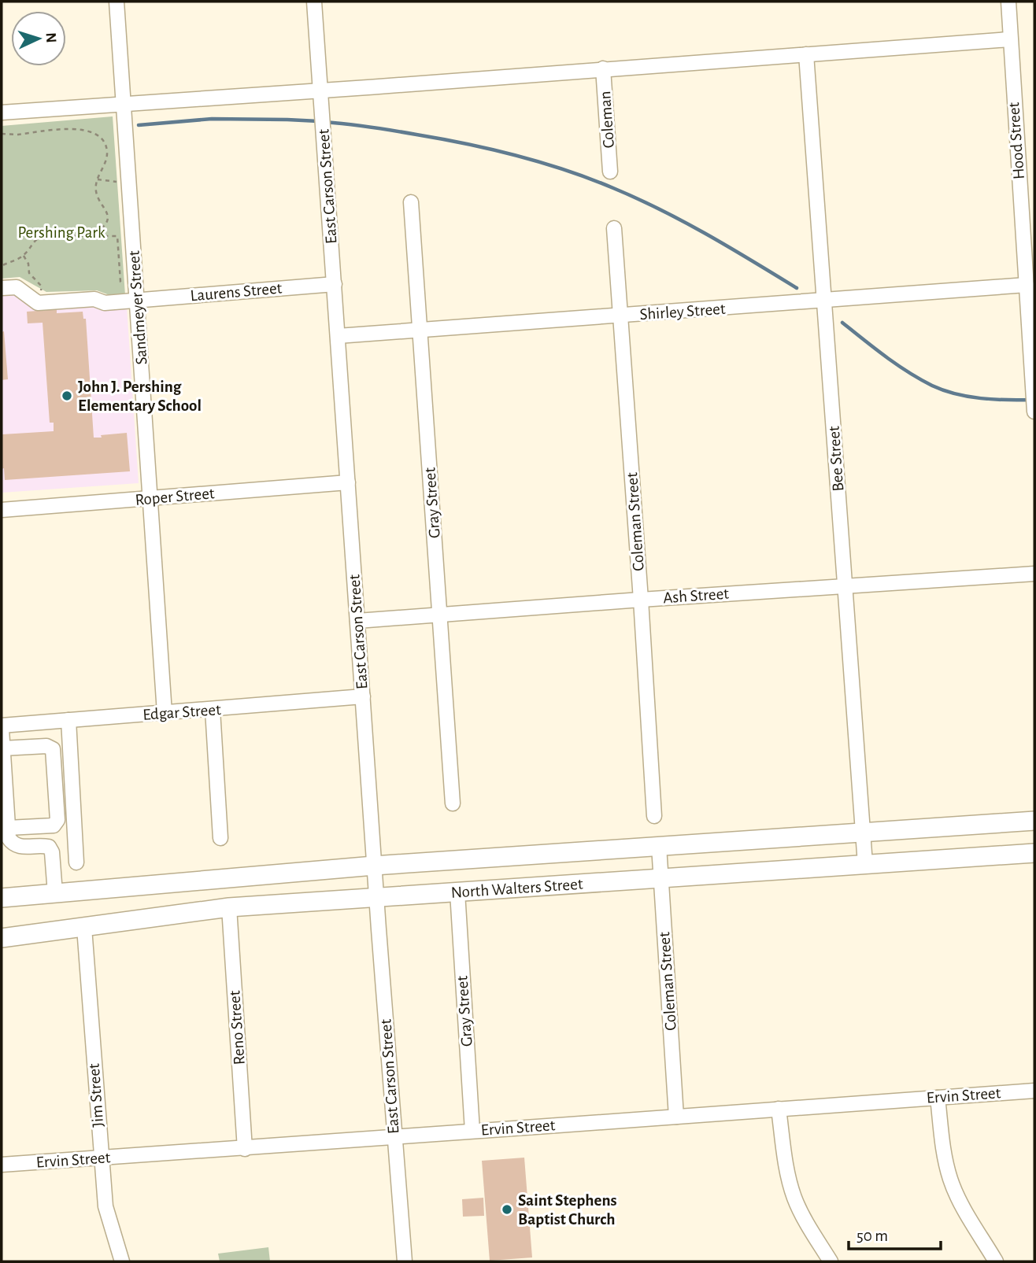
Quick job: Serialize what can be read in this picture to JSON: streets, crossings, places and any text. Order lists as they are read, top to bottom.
{
  "streets": {
    "main road": ["North Walters Street"],
    "street": [
      "Coleman",
      "Hood Street",
      "East Carson Street",
      "Laurens Street",
      "Sandmeyer Street",
      "Shirley Street",
      "Bee Street",
      "Roper Street",
      "Gray Street",
      "Coleman Street",
      "Ash Street",
      "Edgar Street",
      "Reno Street",
      "Jim Street",
      "Ervin Street"
    ]
  },
  "crossings": [
    ["Hood Street", "Shirley Street"],
    ["East Carson Street", "Laurens Street"],
    ["East Carson Street", "Shirley Street"],
    ["East Carson Street", "Roper Street"],
    ["East Carson Street", "Ash Street"],
    ["East Carson Street", "Edgar Street"],
    ["East Carson Street", "North Walters Street"],
    ["East Carson Street", "Ervin Street"],
    ["Laurens Street", "Sandmeyer Street"],
    ["Sandmeyer Street", "Roper Street"],
    ["Sandmeyer Street", "Edgar Street"],
    ["Shirley Street", "Bee Street"],
    ["Shirley Street", "Gray Street"],
    ["Shirley Street", "Coleman Street"],
    ["Bee Street", "Ash Street"],
    ["Bee Street", "North Walters Street"],
    ["Gray Street", "Ash Street"],
    ["Gray Street", "North Walters Street"],
    ["Gray Street", "Ervin Street"],
    ["Coleman Street", "Ash Street"],
    ["Coleman Street", "North Walters Street"],
    ["Coleman Street", "Ervin Street"],
    ["North Walters Street", "Reno Street"],
    ["North Walters Street", "Jim Street"],
    ["Reno Street", "Ervin Street"],
    ["Jim Street", "Ervin Street"]
  ],
  "parks": ["Pershing Park"],
  "places": ["John J. Pershing Elementary School", "Saint Stephens Baptist Church"],
  "scale_bar": "50 m",
  "north": "right"
}
